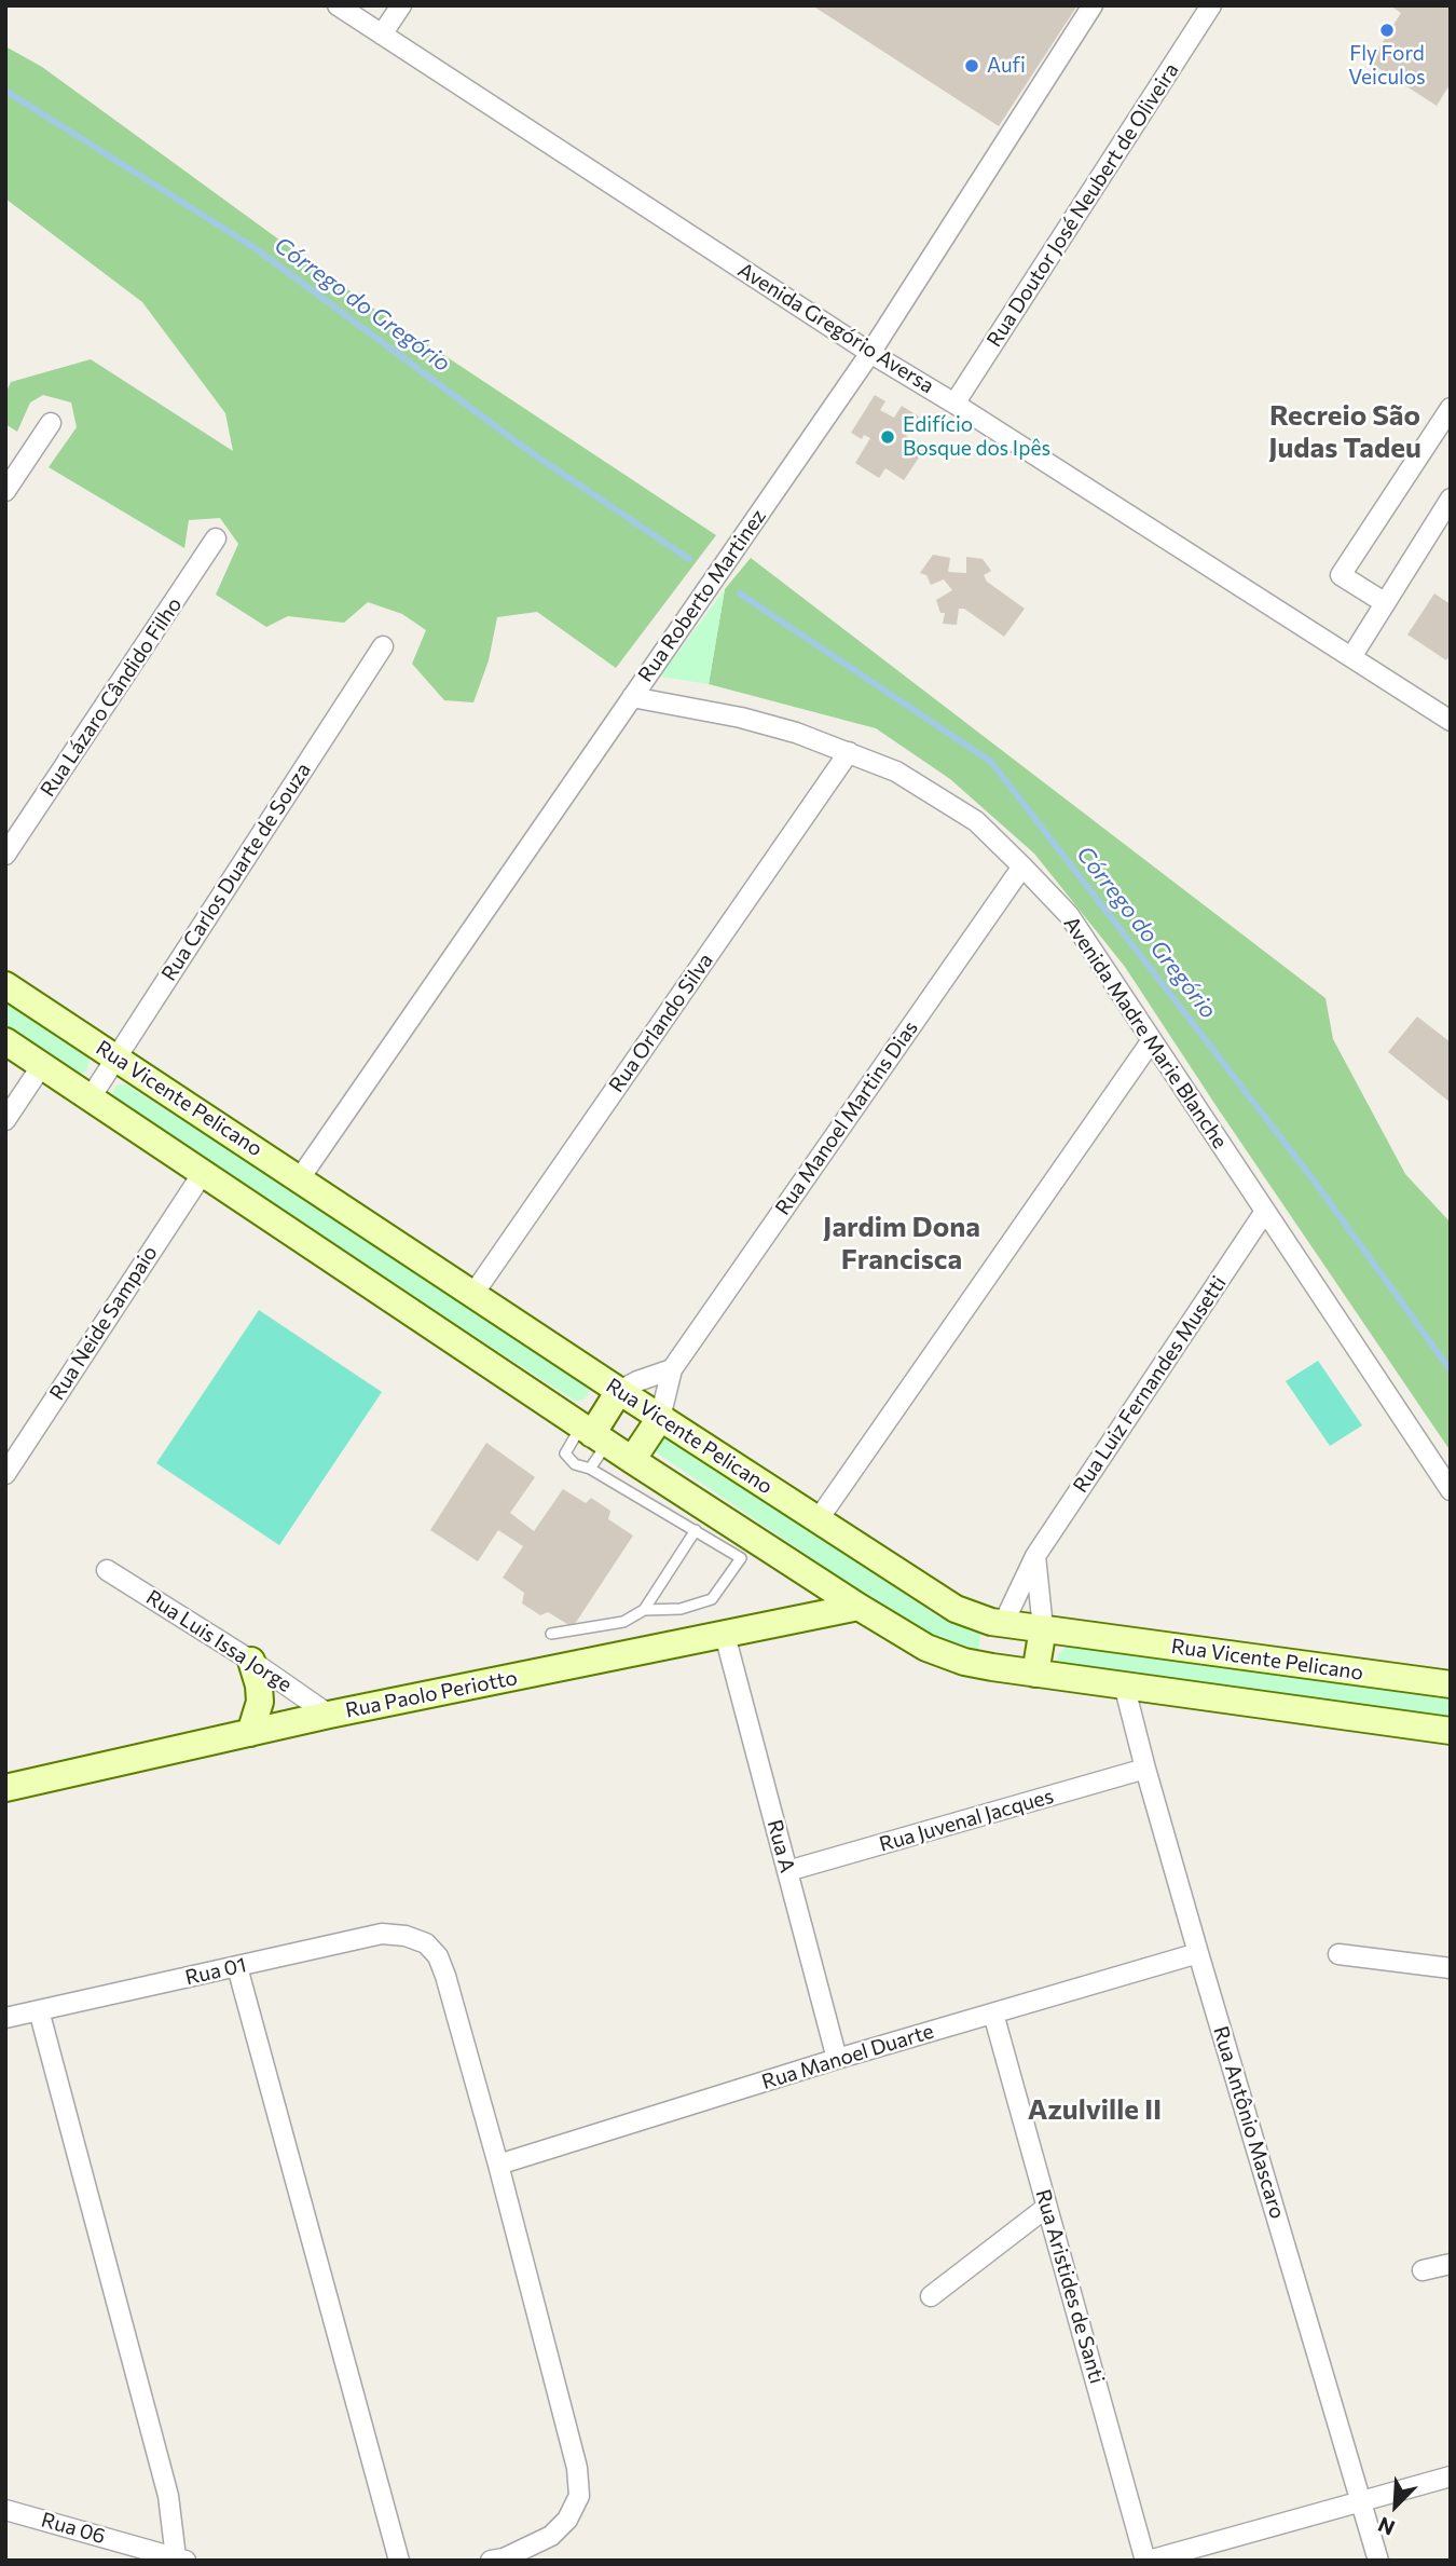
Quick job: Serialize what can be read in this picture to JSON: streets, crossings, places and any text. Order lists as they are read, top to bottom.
{
  "streets": {
    "street": [
      "Rua Doutor José Neubert de Oliveira",
      "Avenida Gregório Aversa",
      "Rua Roberto Martinez",
      "Rua Lázaro Cândido Filho",
      "Rua Carlos Duarte de Souza",
      "Rua Orlando Silva",
      "Avenida Madre Marie Blanche",
      "Rua Vicente Pelicano",
      "Rua Manoel Martins Dias",
      "Rua Neide Sampaio",
      "Rua Luiz Fernandes Musetti",
      "Rua Luis Issa Jorge",
      "Rua Paolo Periotto",
      "Rua Juvenal Jacques",
      "Rua A",
      "Rua 01",
      "Rua Manoel Duarte",
      "Rua Antônio Mascaro",
      "Rua Aristides de Santi",
      "Rua 06"
    ]
  },
  "crossings": [
    ["Rua Doutor José Neubert de Oliveira", "Avenida Gregório Aversa"],
    ["Avenida Gregório Aversa", "Rua Roberto Martinez"],
    ["Rua Roberto Martinez", "Avenida Madre Marie Blanche"],
    ["Rua Roberto Martinez", "Rua Vicente Pelicano"],
    ["Rua Carlos Duarte de Souza", "Rua Vicente Pelicano"],
    ["Rua Orlando Silva", "Avenida Madre Marie Blanche"],
    ["Rua Orlando Silva", "Rua Vicente Pelicano"],
    ["Avenida Madre Marie Blanche", "Rua Manoel Martins Dias"],
    ["Avenida Madre Marie Blanche", "Rua Luiz Fernandes Musetti"],
    ["Rua Vicente Pelicano", "Rua Manoel Martins Dias"],
    ["Rua Vicente Pelicano", "Rua Luiz Fernandes Musetti"],
    ["Rua Luis Issa Jorge", "Rua Paolo Periotto"],
    ["Rua Paolo Periotto", "Rua A"],
    ["Rua Juvenal Jacques", "Rua A"],
    ["Rua Juvenal Jacques", "Rua Antônio Mascaro"],
    ["Rua A", "Rua Manoel Duarte"],
    ["Rua 01", "Rua Manoel Duarte"],
    ["Rua Manoel Duarte", "Rua Antônio Mascaro"],
    ["Rua Manoel Duarte", "Rua Aristides de Santi"]
  ],
  "districts": ["Recreio São Judas Tadeu", "Jardim Dona Francisca", "Azulville II"],
  "water": ["Córrego do Gregório"],
  "places": ["Fly Ford Veiculos", "Aufi", "Edifício Bosque dos Ipês"],
  "north": "bottom left"
}
